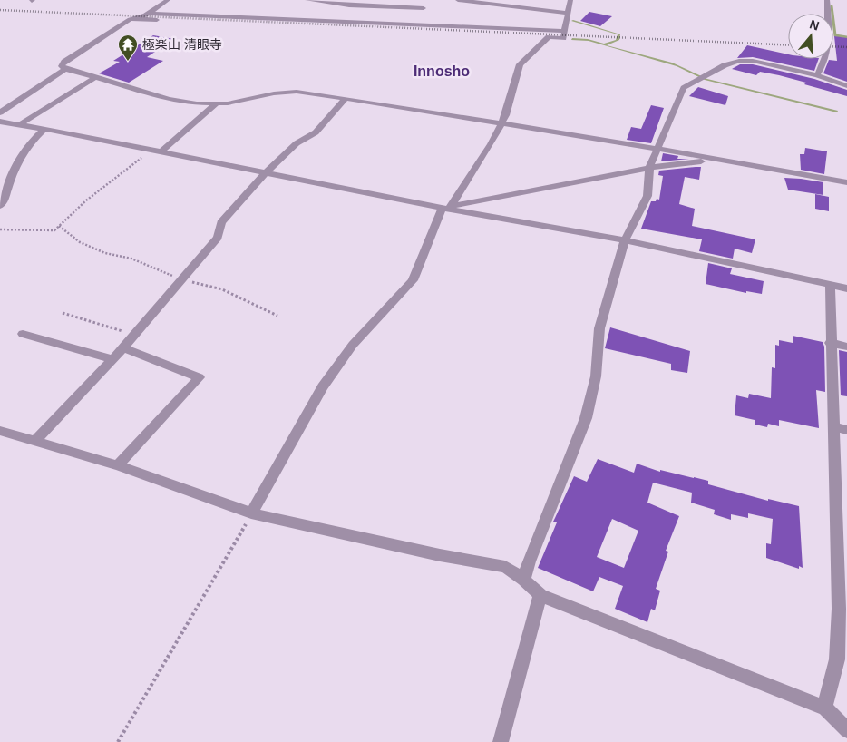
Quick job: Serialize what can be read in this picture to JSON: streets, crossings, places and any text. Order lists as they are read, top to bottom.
{
  "districts": ["Innosho"],
  "places": {
    "temple": ["極楽山 清眼寺"]
  },
  "north": "top"
}
